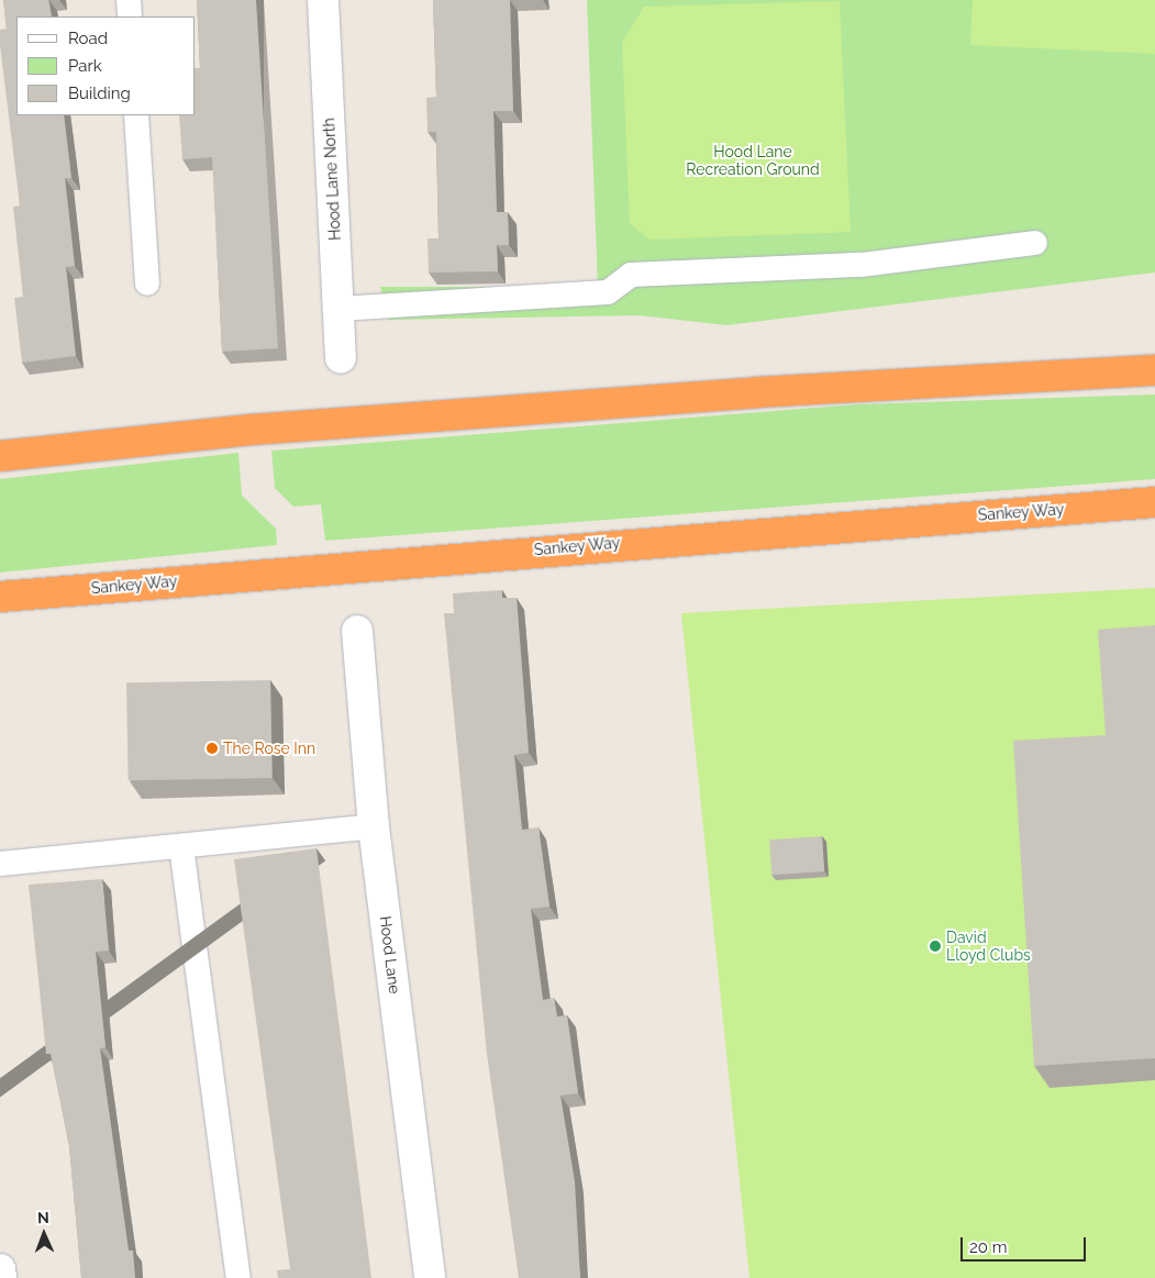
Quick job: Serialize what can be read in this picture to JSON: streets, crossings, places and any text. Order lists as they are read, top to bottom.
{
  "streets": {
    "highway": ["Sankey Way"],
    "street": ["Hood Lane North", "Hood Lane"]
  },
  "parks": ["Hood Lane Recreation Ground"],
  "places": ["The Rose Inn", "David Lloyd Clubs"],
  "legend": ["Road", "Park", "Building"],
  "scale_bar": "20 m",
  "north": "top"
}
